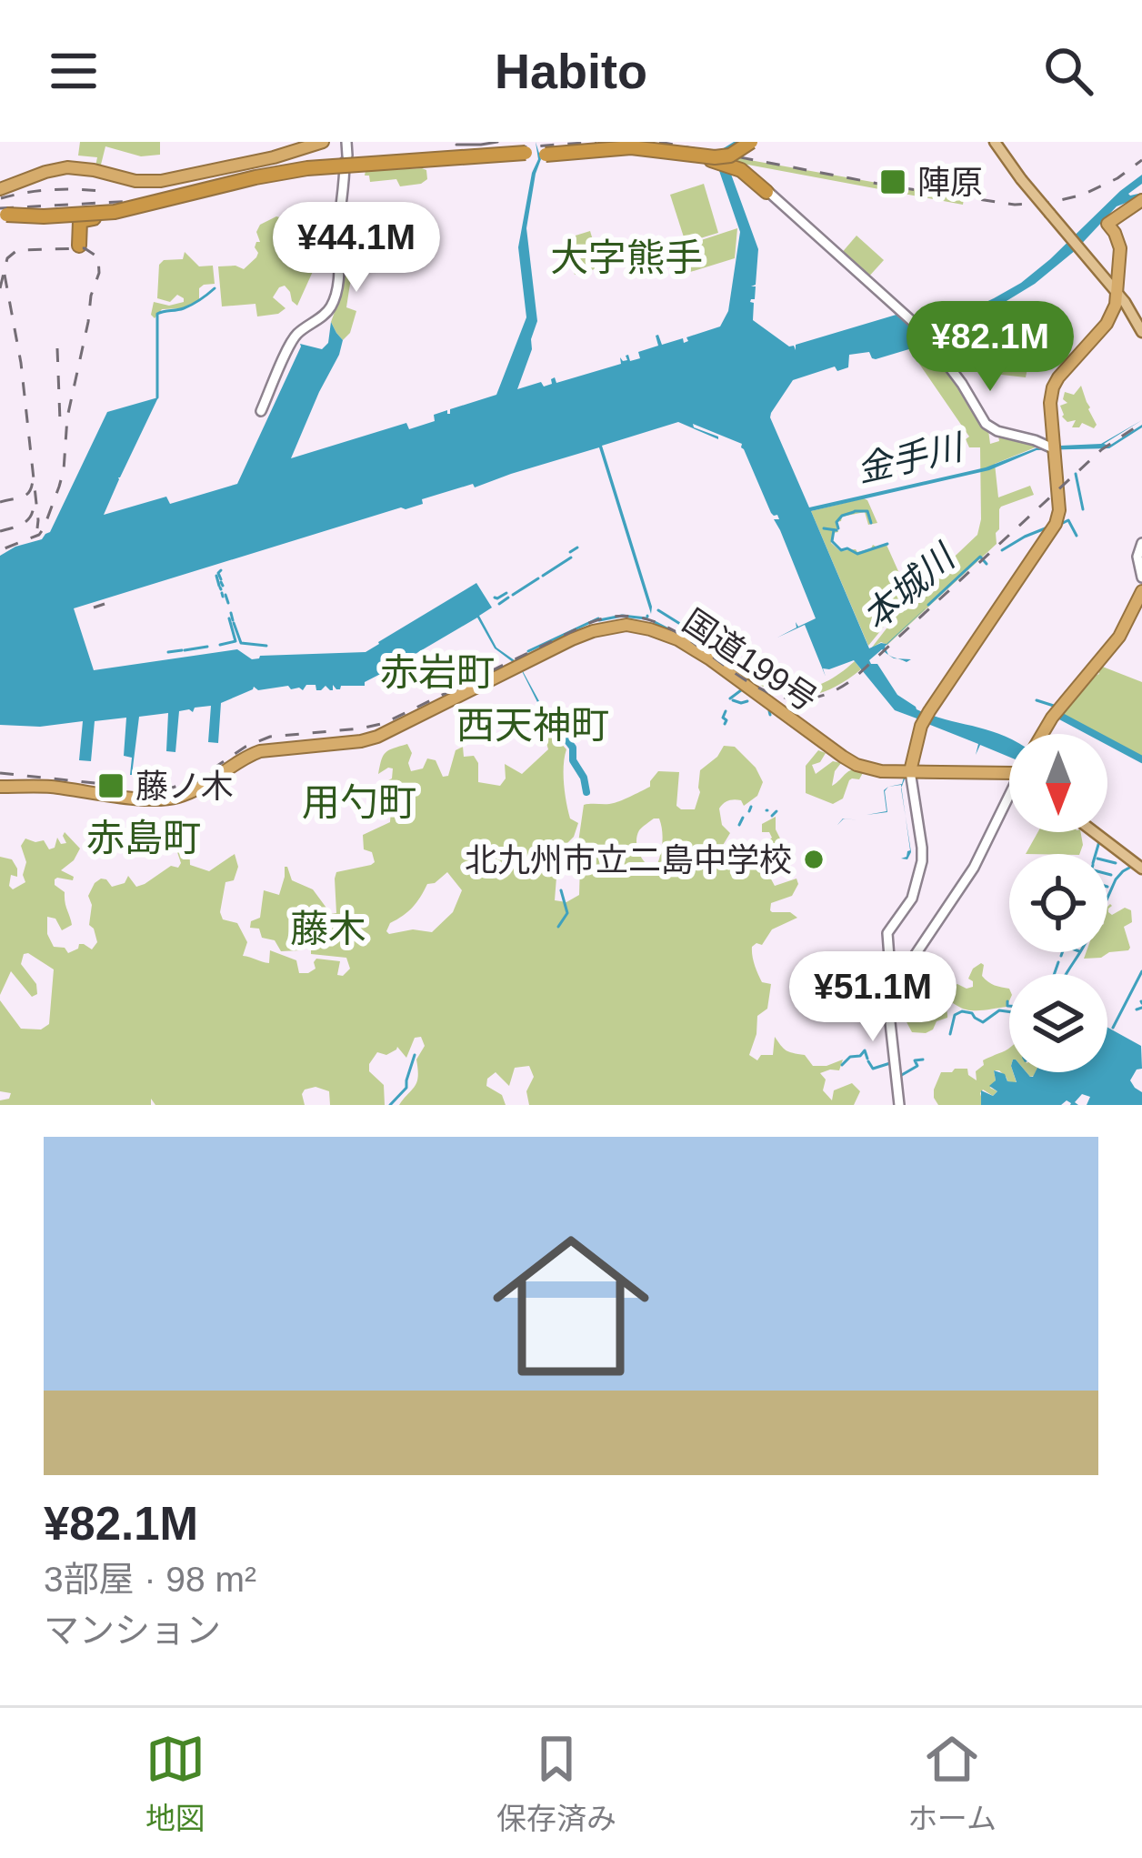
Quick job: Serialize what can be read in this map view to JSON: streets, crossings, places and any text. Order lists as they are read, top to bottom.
{
  "streets": {
    "highway": ["国道199号"]
  },
  "districts": [
    "大字熊手",
    "赤岩町",
    "西天神町",
    "用勺町",
    "赤島町",
    "藤木"
  ],
  "water": ["金手川", "本城川"],
  "places": {
    "transit": ["陣原", "藤ノ木"],
    "other": ["北九州市立二島中学校"]
  },
  "north": "bottom",
  "page": {
    "header": "Habito",
    "price": ["¥44.1M", "¥82.1M", "¥51.1M"],
    "list": [
      {
        "name": "¥82.1M",
        "note": "3部屋 · 98 m² · マンション"
      }
    ],
    "tabs": ["地図", "保存済み", "ホーム"]
  }
}
